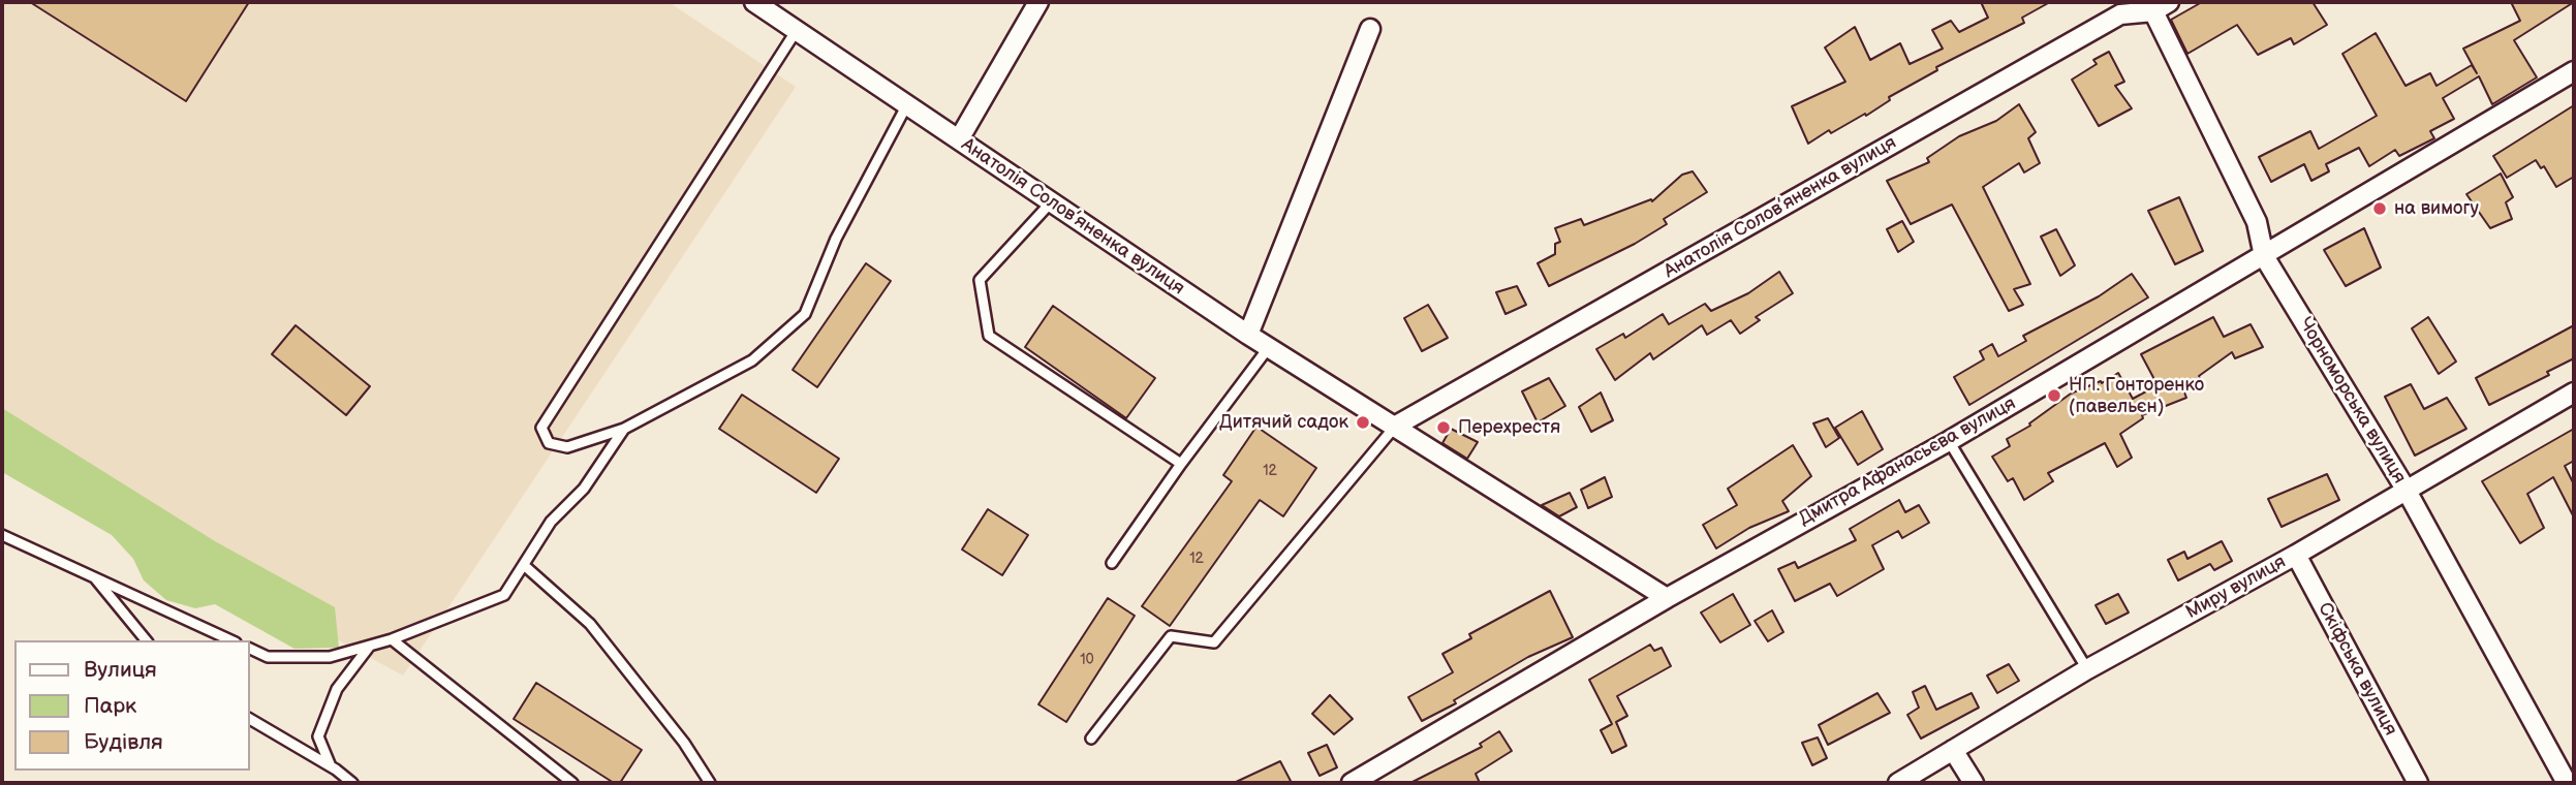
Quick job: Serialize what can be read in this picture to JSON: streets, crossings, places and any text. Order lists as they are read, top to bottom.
{
  "streets": {
    "street": [
      "Анатолія Солов’яненка вулиця",
      "Чорноморська вулиця",
      "Дмитра Афанасьєва вулиця",
      "Миру вулиця",
      "Скіфська вулиця"
    ]
  },
  "crossings": [
    ["Анатолія Солов’яненка вулиця", "Чорноморська вулиця"],
    ["Анатолія Солов’яненка вулиця", "Дмитра Афанасьєва вулиця"],
    ["Чорноморська вулиця", "Дмитра Афанасьєва вулиця"],
    ["Чорноморська вулиця", "Миру вулиця"],
    ["Миру вулиця", "Скіфська вулиця"]
  ],
  "places": [
    "на вимогу",
    "НП. Гонторенко (павельєн)",
    "Дитячий садок",
    "Перехрестя"
  ],
  "house_numbers": ["12", "12", "10"],
  "legend": ["Вулиця", "Парк", "Будівля"]
}
